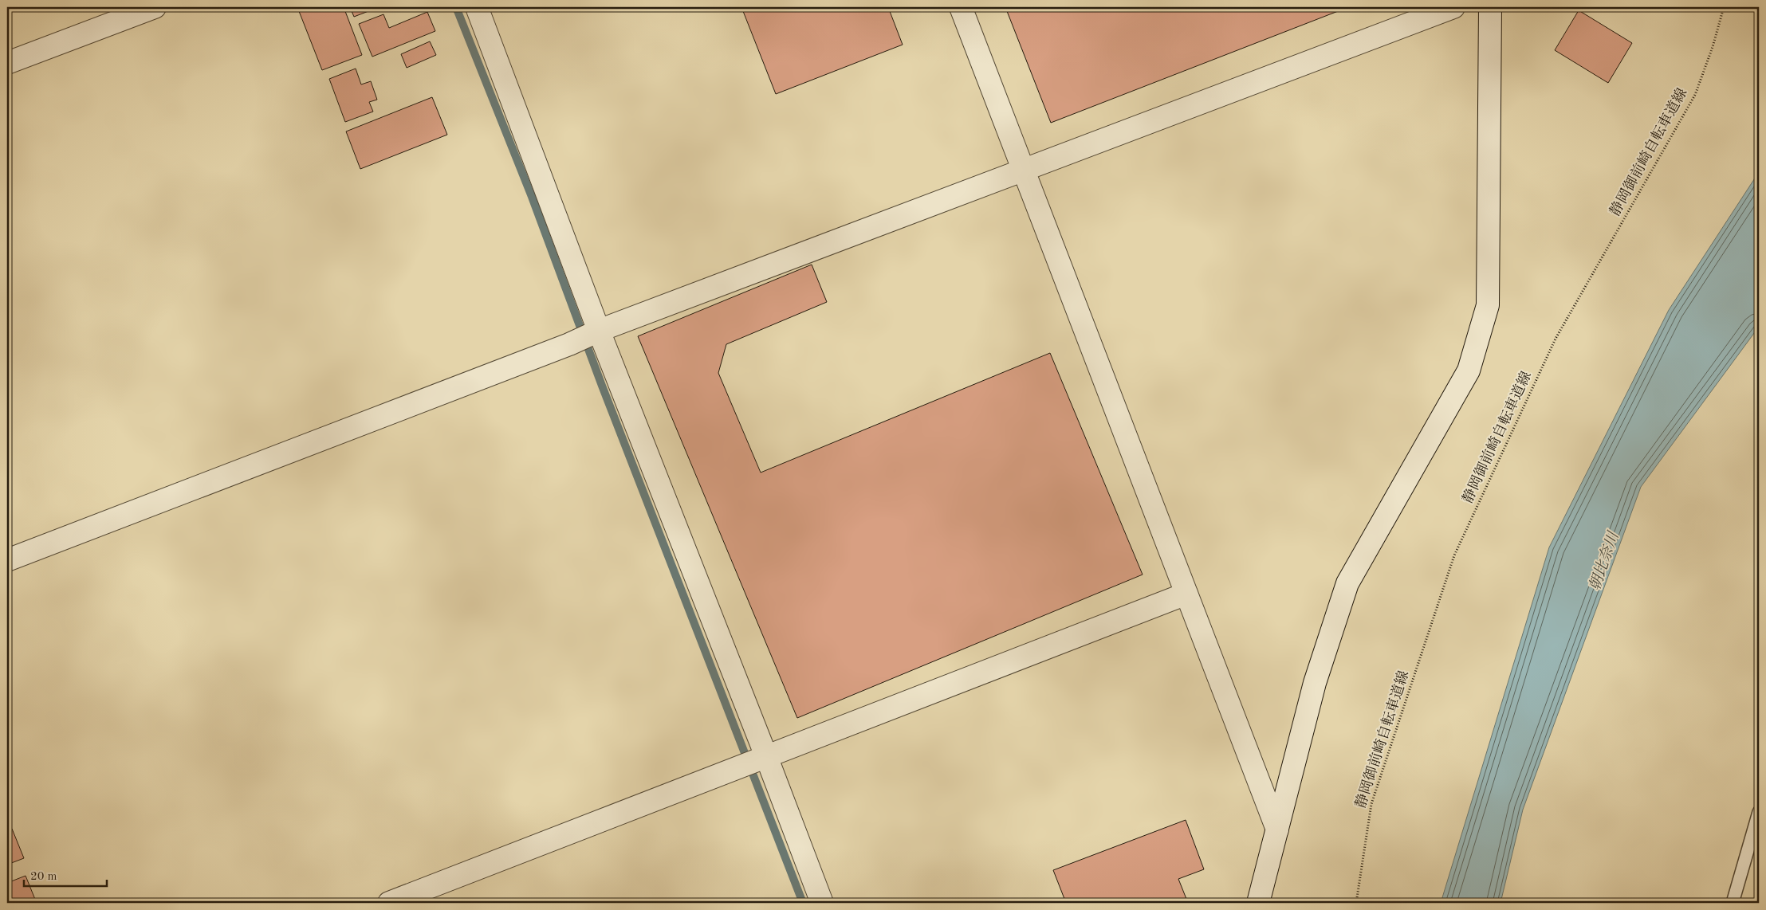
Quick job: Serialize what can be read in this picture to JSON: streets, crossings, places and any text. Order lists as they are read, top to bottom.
{
  "streets": {
    "path": ["静岡御前崎自転車道線"]
  },
  "water": ["朝比奈川"],
  "scale_bar": "20 m"
}
